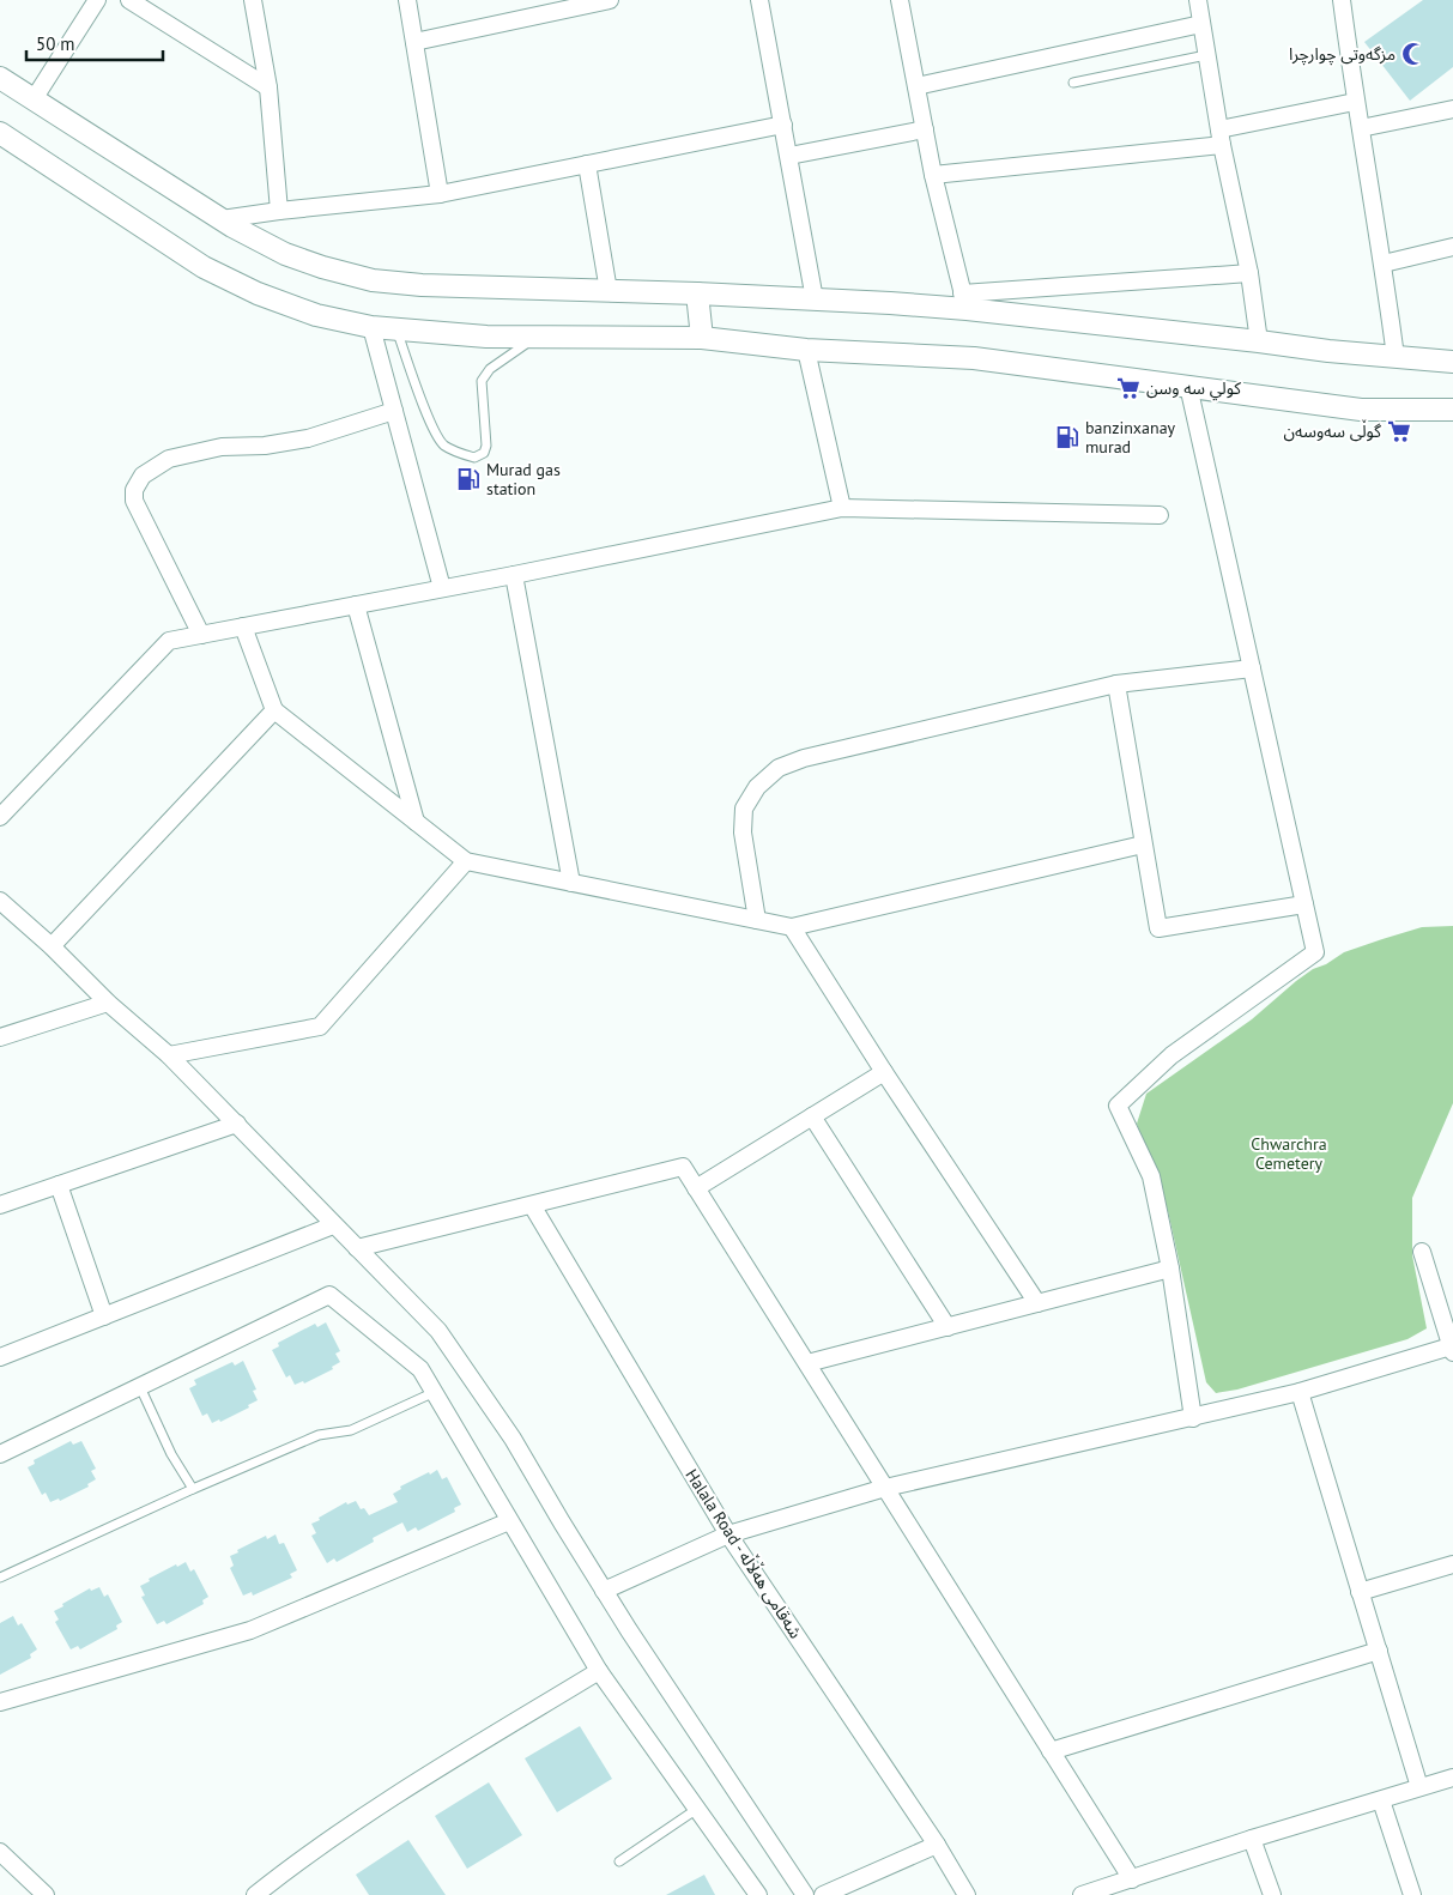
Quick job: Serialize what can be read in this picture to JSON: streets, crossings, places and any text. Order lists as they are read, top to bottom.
{
  "streets": {
    "street": ["Halala Road - شەقامی هەڵاڵە"]
  },
  "parks": ["Chwarchra Cemetery"],
  "places": {
    "mosque": ["مزگەوتی چوارچرا"],
    "supermarket": ["كولي سه وسن", "گوڵی سەوسەن"],
    "fuel station": ["banzinxanay murad", "Murad gas station"]
  },
  "scale_bar": "50 m"
}
